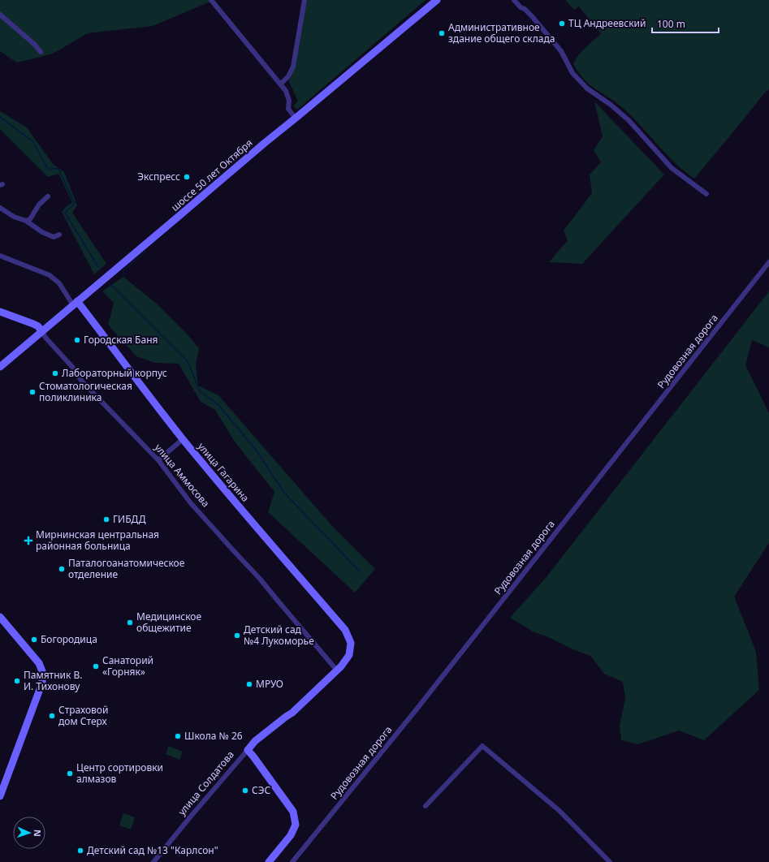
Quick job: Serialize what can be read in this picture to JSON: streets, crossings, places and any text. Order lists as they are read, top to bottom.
{
  "streets": {
    "street": [
      "шоссе 50 лет Октября",
      "Рудовозная дорога",
      "улица Гагарина",
      "улица Аммосова",
      "улица Солдатова"
    ]
  },
  "crossings": [
    ["шоссе 50 лет Октября", "улица Гагарина"],
    ["шоссе 50 лет Октября", "улица Аммосова"],
    ["улица Гагарина", "улица Солдатова"],
    ["улица Аммосова", "улица Солдатова"]
  ],
  "places": {
    "other": [
      "ТЦ Андреевский",
      "Административное здание общего склада",
      "Экспресс",
      "Городская Баня",
      "Лабораторный корпус",
      "Стоматологическая поликлиника",
      "ГИБДД",
      "Паталогоанатомическое отделение",
      "Медицинское общежитие",
      "Детский сад №4 Лукоморье",
      "Богородица",
      "Санаторий «Горняк»",
      "Памятник В. И. Тихонову",
      "МРУО",
      "Страховой дом Стерх",
      "Школа № 26",
      "Центр сортировки алмазов",
      "СЭС",
      "Детский сад №13 \"Карлсон\""
    ],
    "health": ["Мирнинская центральная районная больница"]
  },
  "scale_bar": "100 m",
  "north": "right"
}
